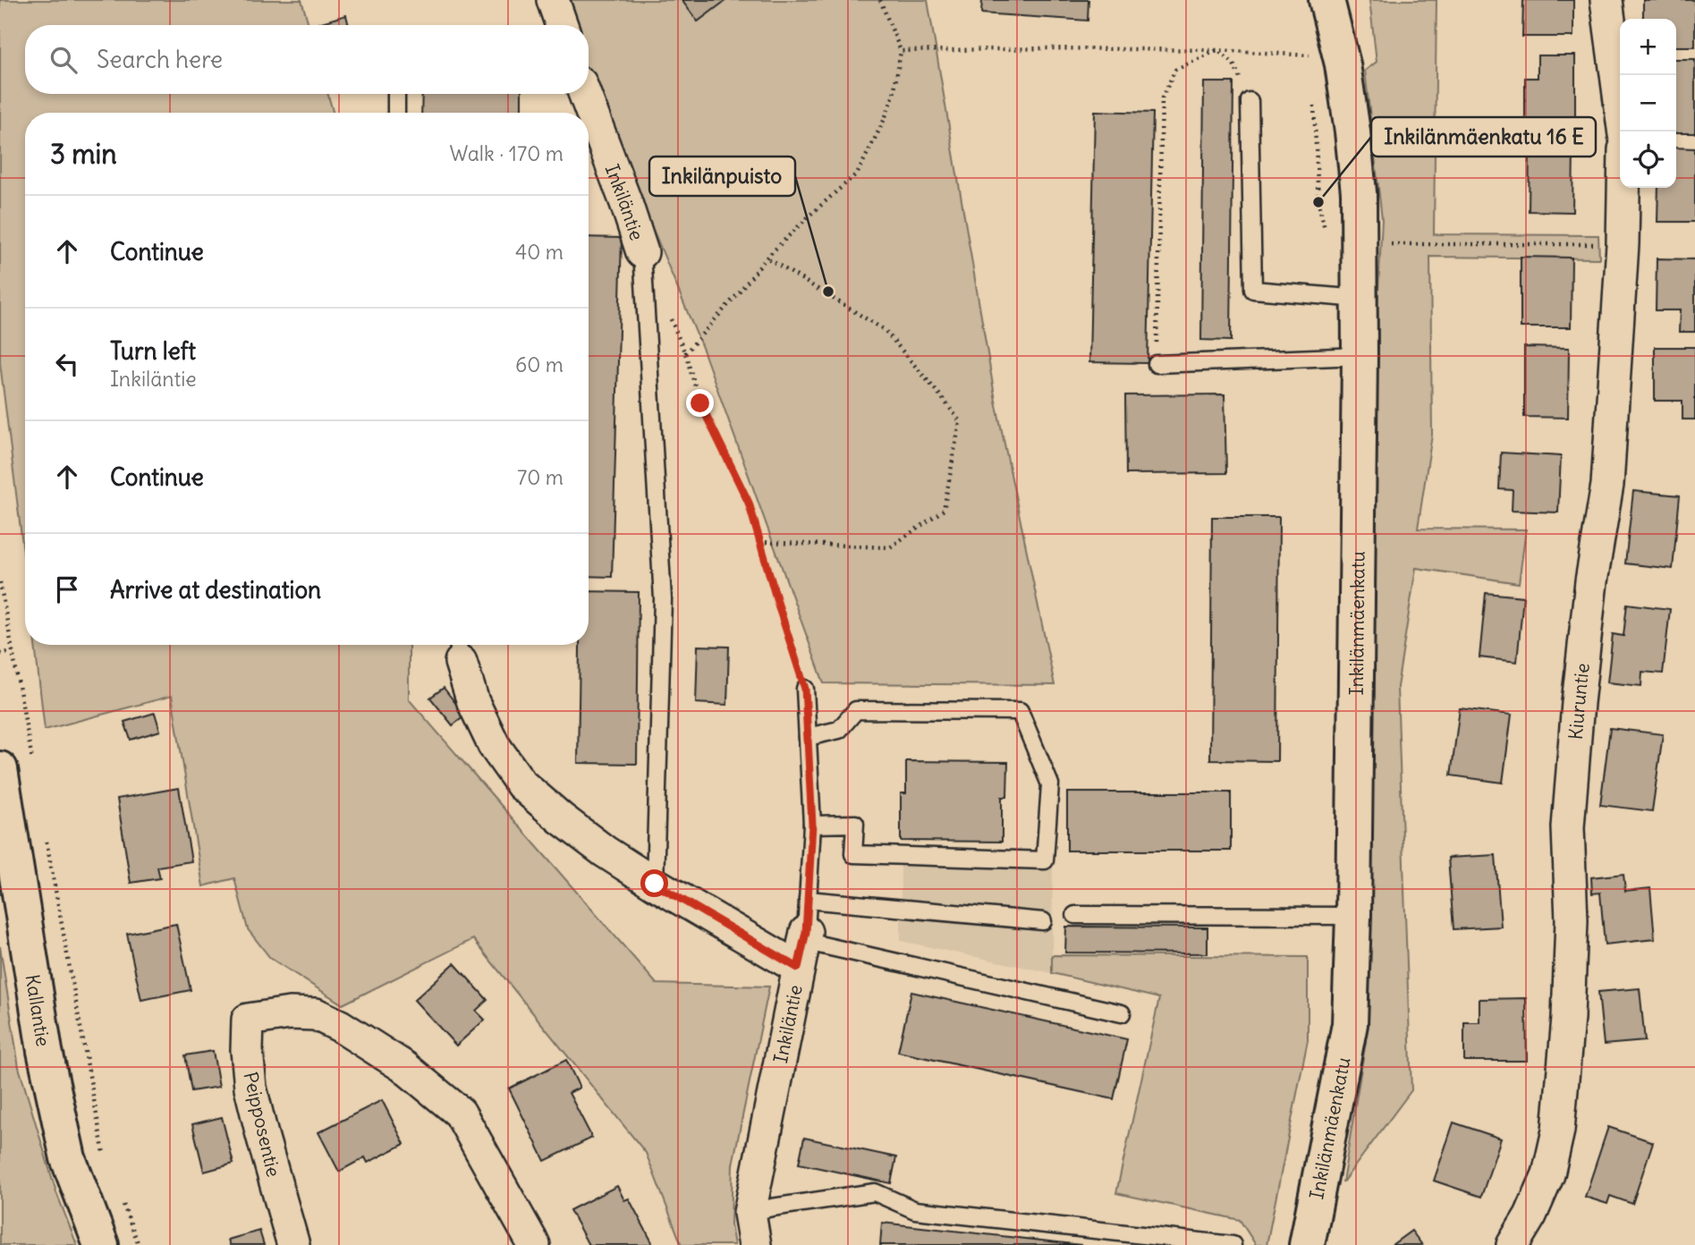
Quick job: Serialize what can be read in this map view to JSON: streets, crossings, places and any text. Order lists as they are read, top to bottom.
{
  "streets": {
    "street": [
      "Inkiläntie",
      "Inkilänmäenkatu",
      "Kiuruntie",
      "Kallantie",
      "Peipposentie"
    ]
  },
  "places": ["Inkilänmäenkatu 16 E", "Inkilänpuisto"],
  "page": {
    "map_buttons": ["+", "−"],
    "search": "Search here",
    "heading": ["3 min", "Walk · 170 m"],
    "list": [
      ["Continue", "40 m"],
      ["Turn left", "Inkiläntie", "60 m"],
      ["Continue", "70 m"],
      "Arrive at destination"
    ]
  }
}
